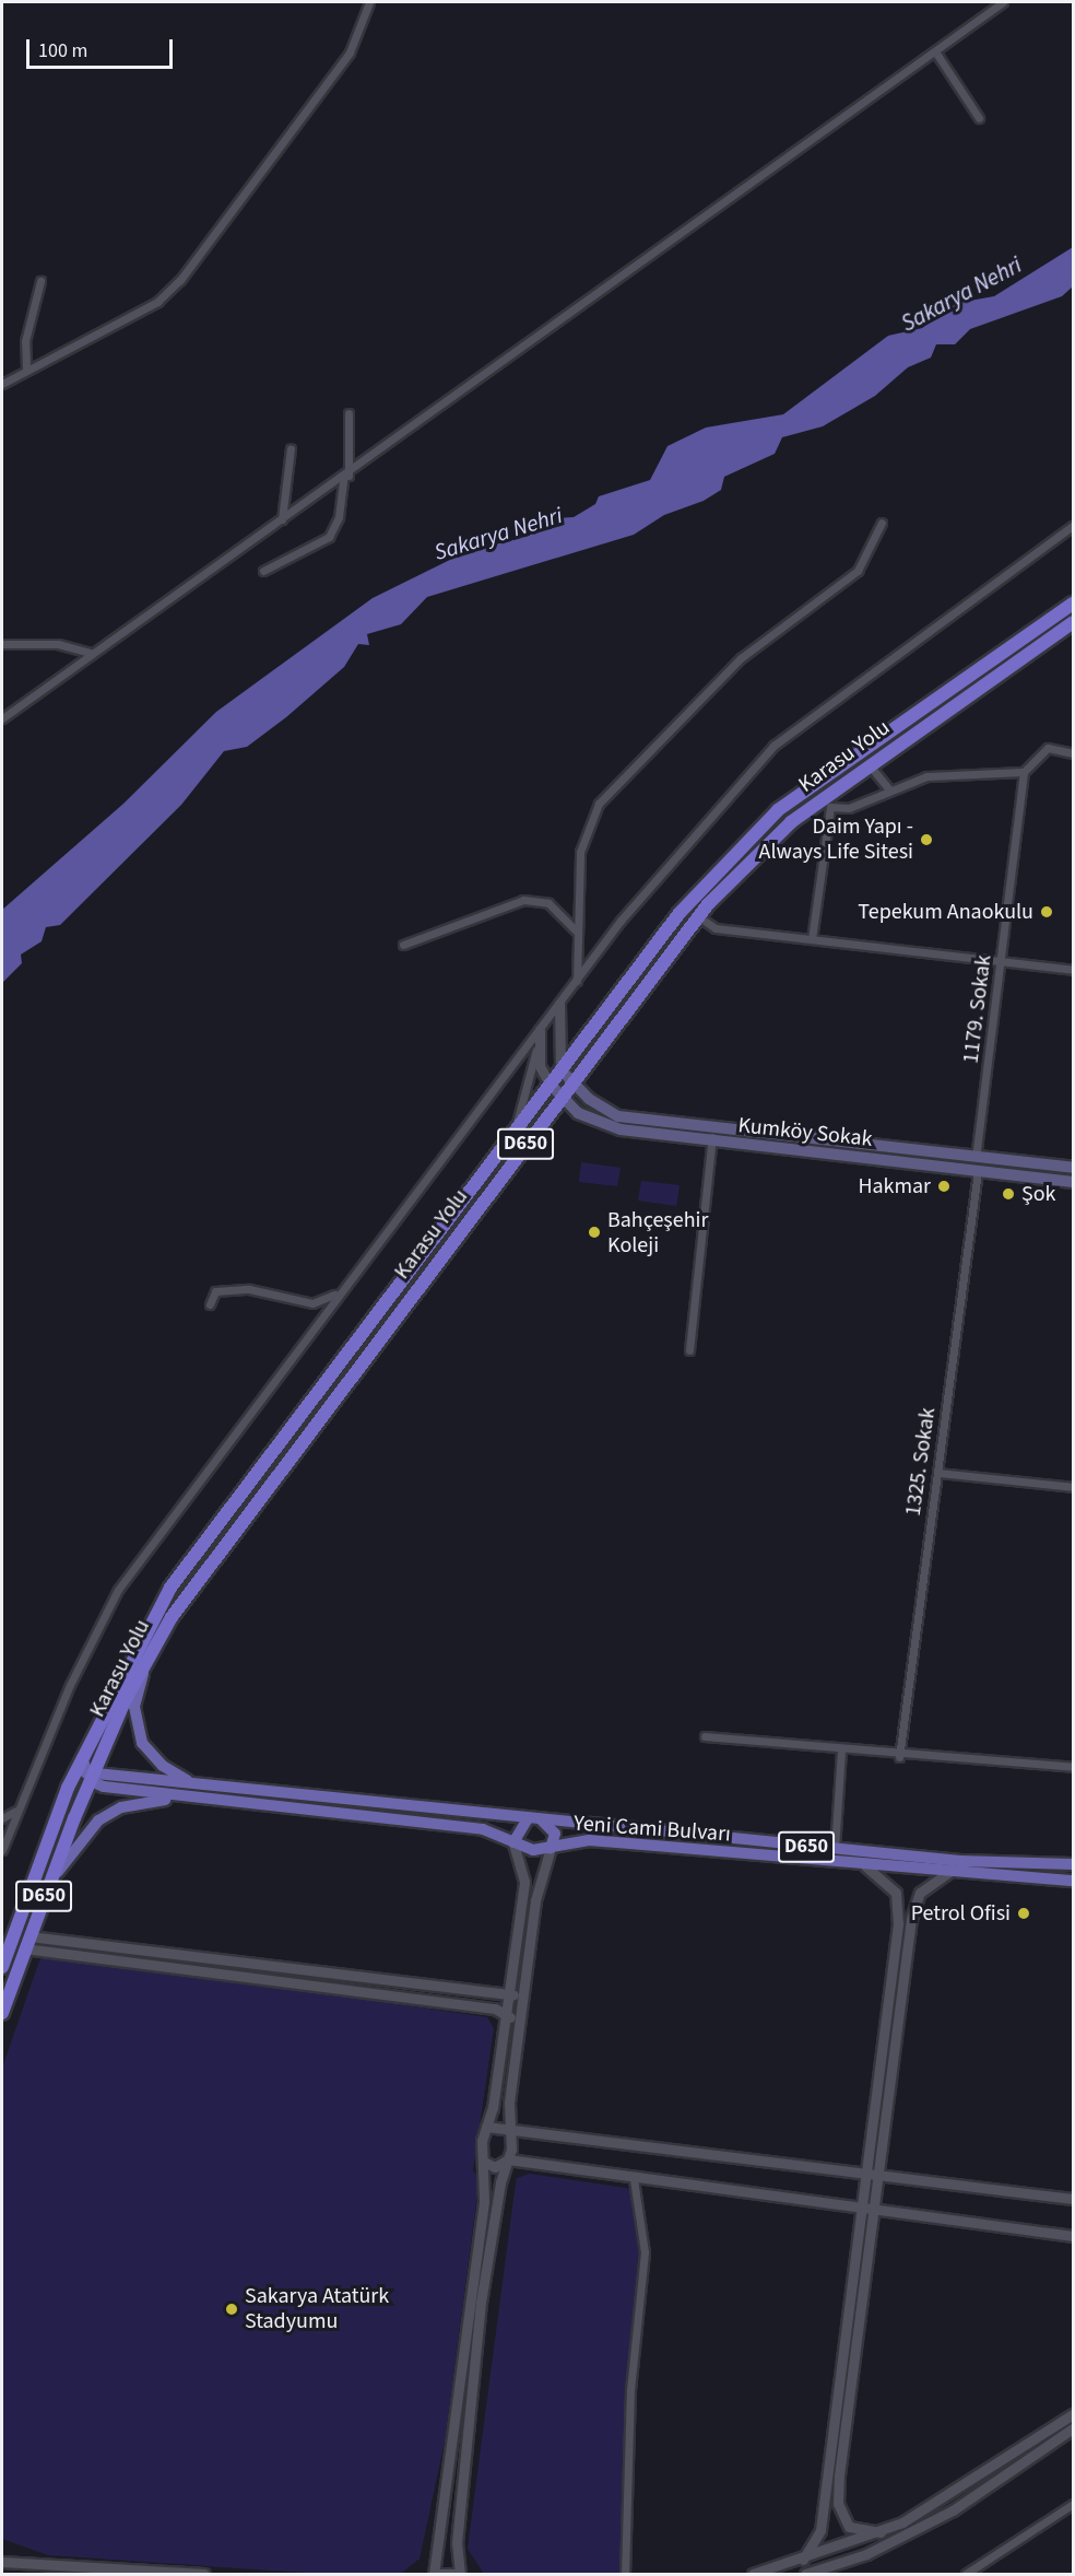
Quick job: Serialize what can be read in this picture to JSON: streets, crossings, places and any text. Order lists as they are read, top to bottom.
{
  "streets": {
    "highway": ["Karasu Yolu", "D650"],
    "main road": ["Kumköy Sokak", "Yeni Cami Bulvarı"],
    "street": ["1179. Sokak", "1325. Sokak"]
  },
  "crossings": [
    ["Karasu Yolu", "Kumköy Sokak"],
    ["Karasu Yolu", "D650"],
    ["Karasu Yolu", "Yeni Cami Bulvarı"],
    ["1179. Sokak", "Kumköy Sokak"],
    ["Kumköy Sokak", "1325. Sokak"],
    ["D650", "Yeni Cami Bulvarı"]
  ],
  "water": ["Sakarya Nehri"],
  "places": [
    "Daim Yapı - Always Life Sitesi",
    "Tepekum Anaokulu",
    "Hakmar",
    "Şok",
    "Bahçeşehir Koleji",
    "Petrol Ofisi",
    "Sakarya Atatürk Stadyumu"
  ],
  "scale_bar": "100 m"
}
